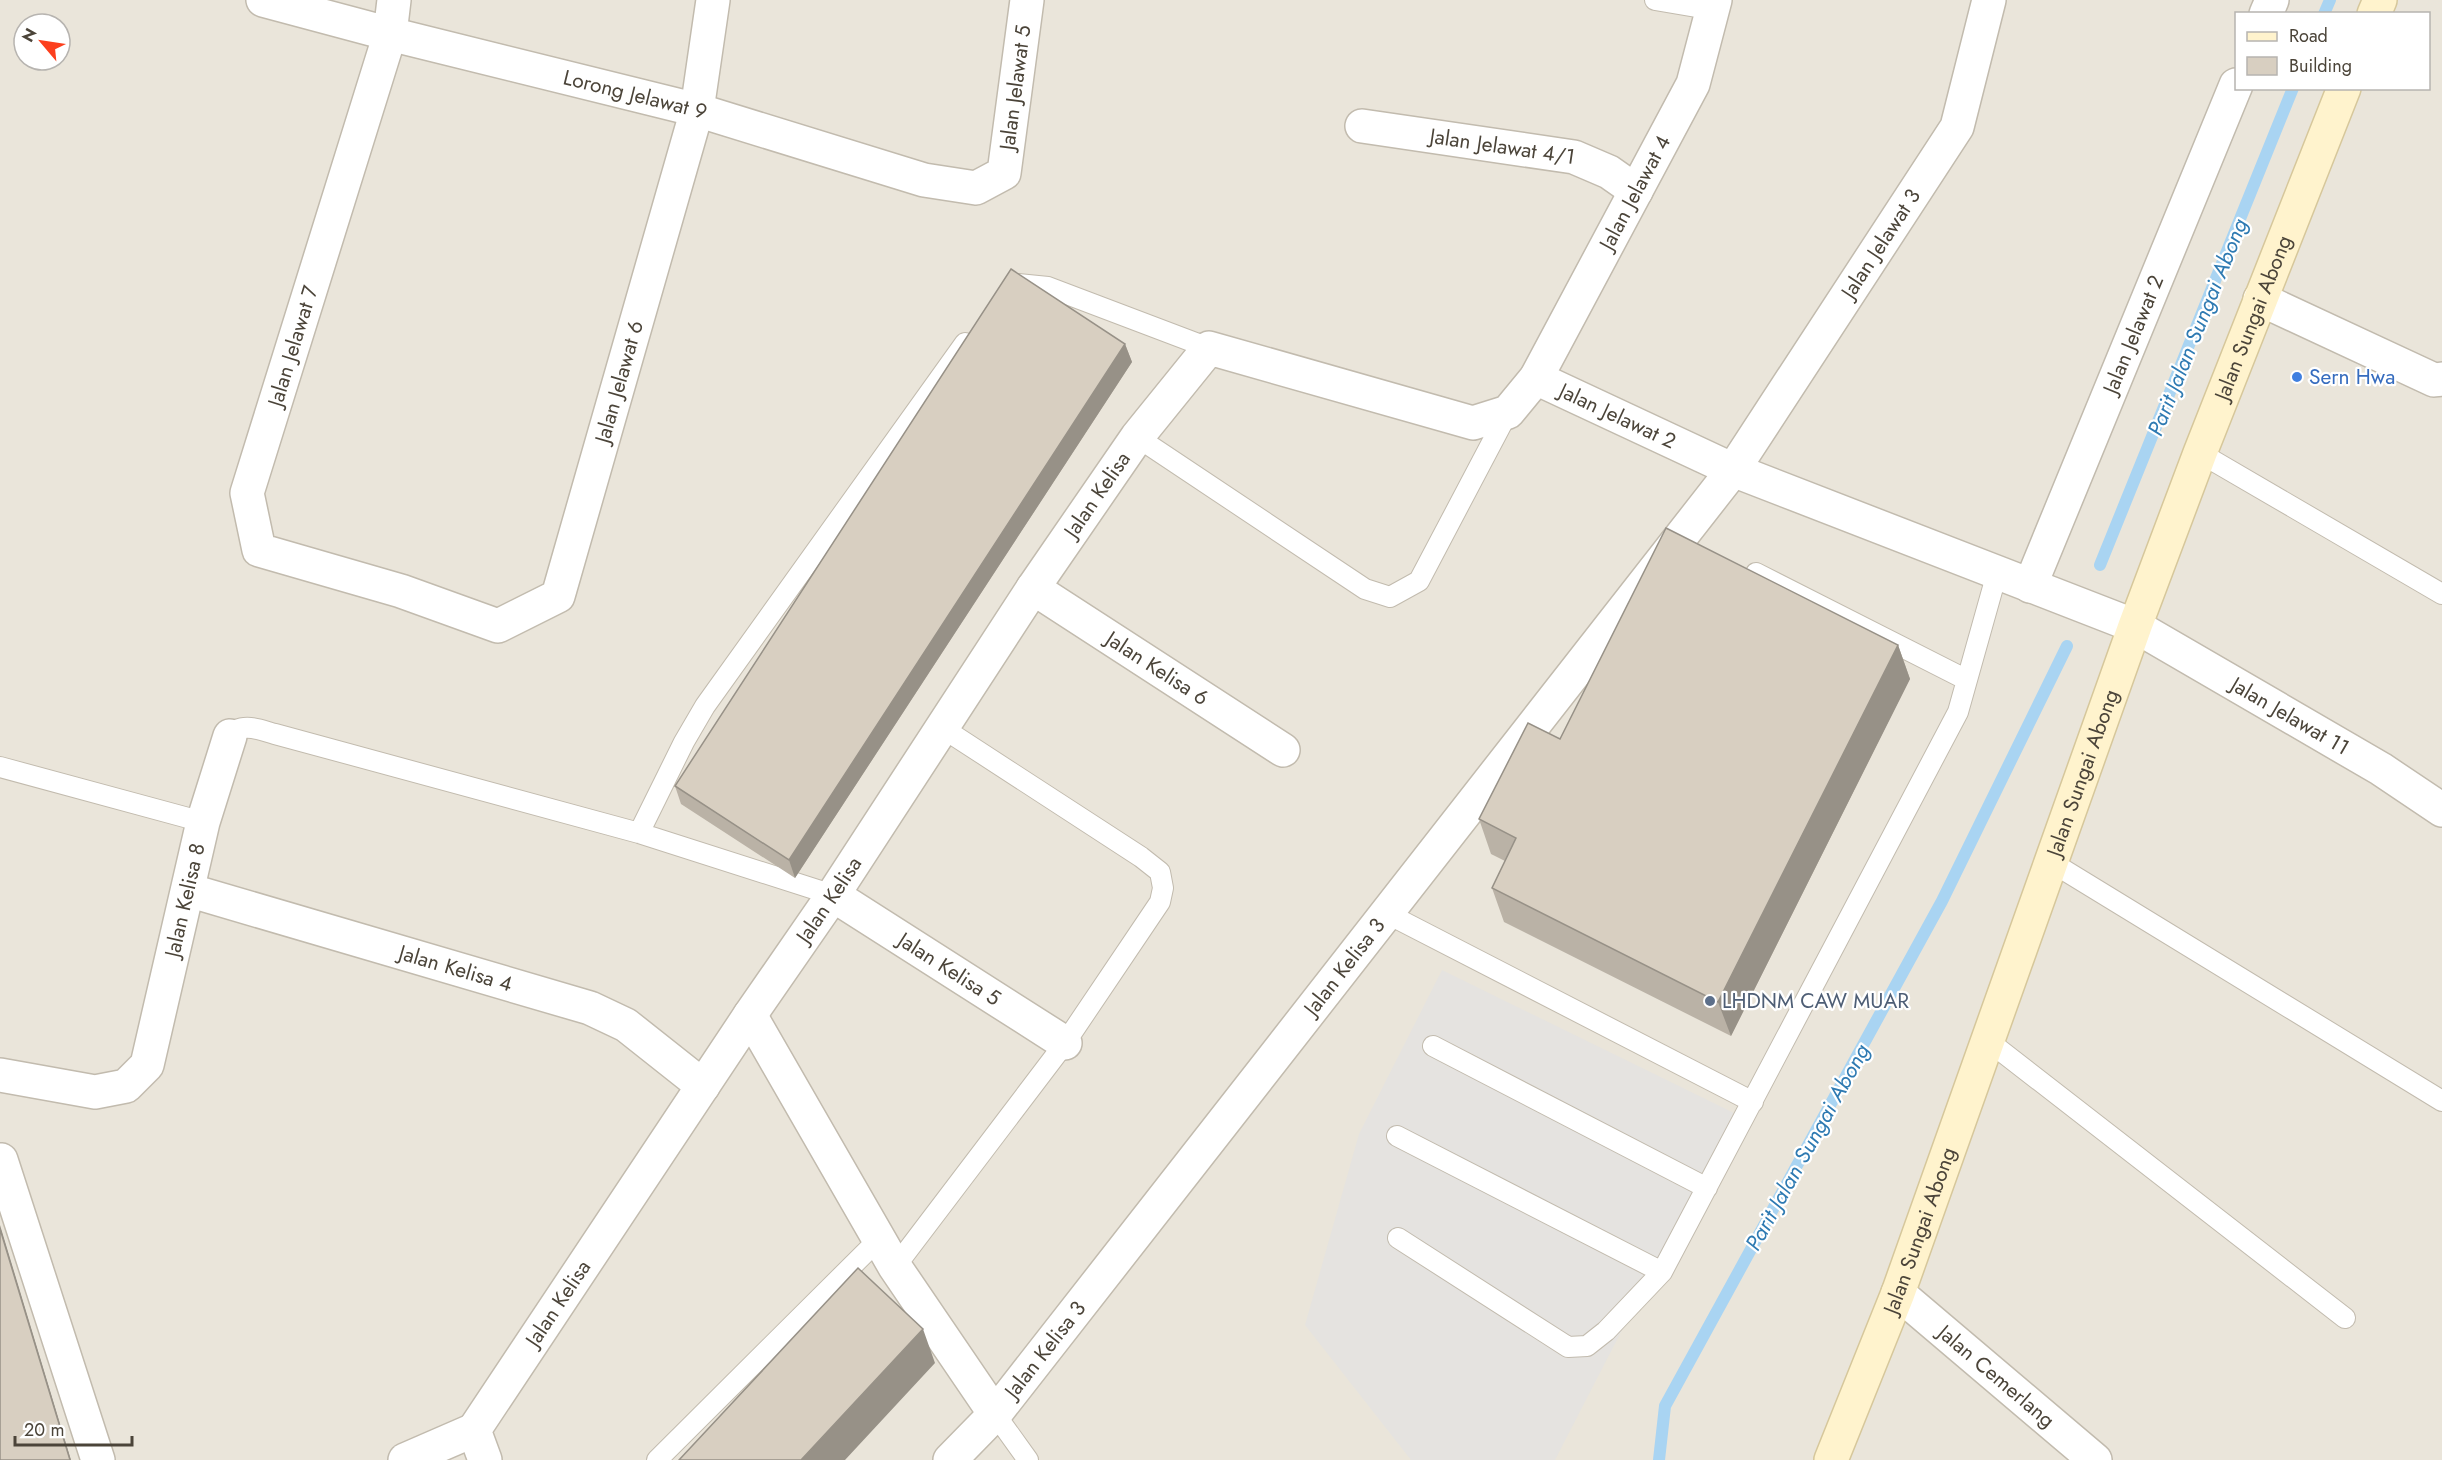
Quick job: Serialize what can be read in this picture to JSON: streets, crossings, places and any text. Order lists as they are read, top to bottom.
{
  "streets": {
    "street": [
      "Jalan Jelawat 5",
      "Lorong Jelawat 9",
      "Jalan Jelawat 4/1",
      "Jalan Jelawat 4",
      "Jalan Jelawat 3",
      "Jalan Sungai Abong",
      "Jalan Jelawat 2",
      "Jalan Jelawat 7",
      "Jalan Jelawat 6",
      "Jalan Kelisa",
      "Jalan Kelisa 6",
      "Jalan Jelawat 11",
      "Jalan Kelisa 8",
      "Jalan Kelisa 3",
      "Jalan Kelisa 4",
      "Jalan Kelisa 5",
      "Jalan Cemerlang"
    ]
  },
  "crossings": [
    ["Jalan Jelawat 5", "Lorong Jelawat 9"],
    ["Lorong Jelawat 9", "Jalan Jelawat 7"],
    ["Lorong Jelawat 9", "Jalan Jelawat 6"],
    ["Jalan Jelawat 4/1", "Jalan Jelawat 4"],
    ["Jalan Jelawat 4", "Jalan Jelawat 2"],
    ["Jalan Jelawat 3", "Jalan Jelawat 2"],
    ["Jalan Jelawat 3", "Jalan Kelisa 3"],
    ["Jalan Sungai Abong", "Jalan Jelawat 11"],
    ["Jalan Sungai Abong", "Jalan Cemerlang"],
    ["Jalan Jelawat 2", "Jalan Kelisa 3"],
    ["Jalan Jelawat 7", "Jalan Jelawat 6"],
    ["Jalan Kelisa", "Jalan Kelisa 6"],
    ["Jalan Kelisa", "Jalan Kelisa 4"],
    ["Jalan Kelisa", "Jalan Kelisa 5"],
    ["Jalan Kelisa 8", "Jalan Kelisa 4"]
  ],
  "water": ["Parit Jalan Sungai Abong"],
  "places": ["Sern Hwa", "LHDNM CAW MUAR"],
  "legend": ["Road", "Building"],
  "scale_bar": "20 m",
  "north": "top left"
}
